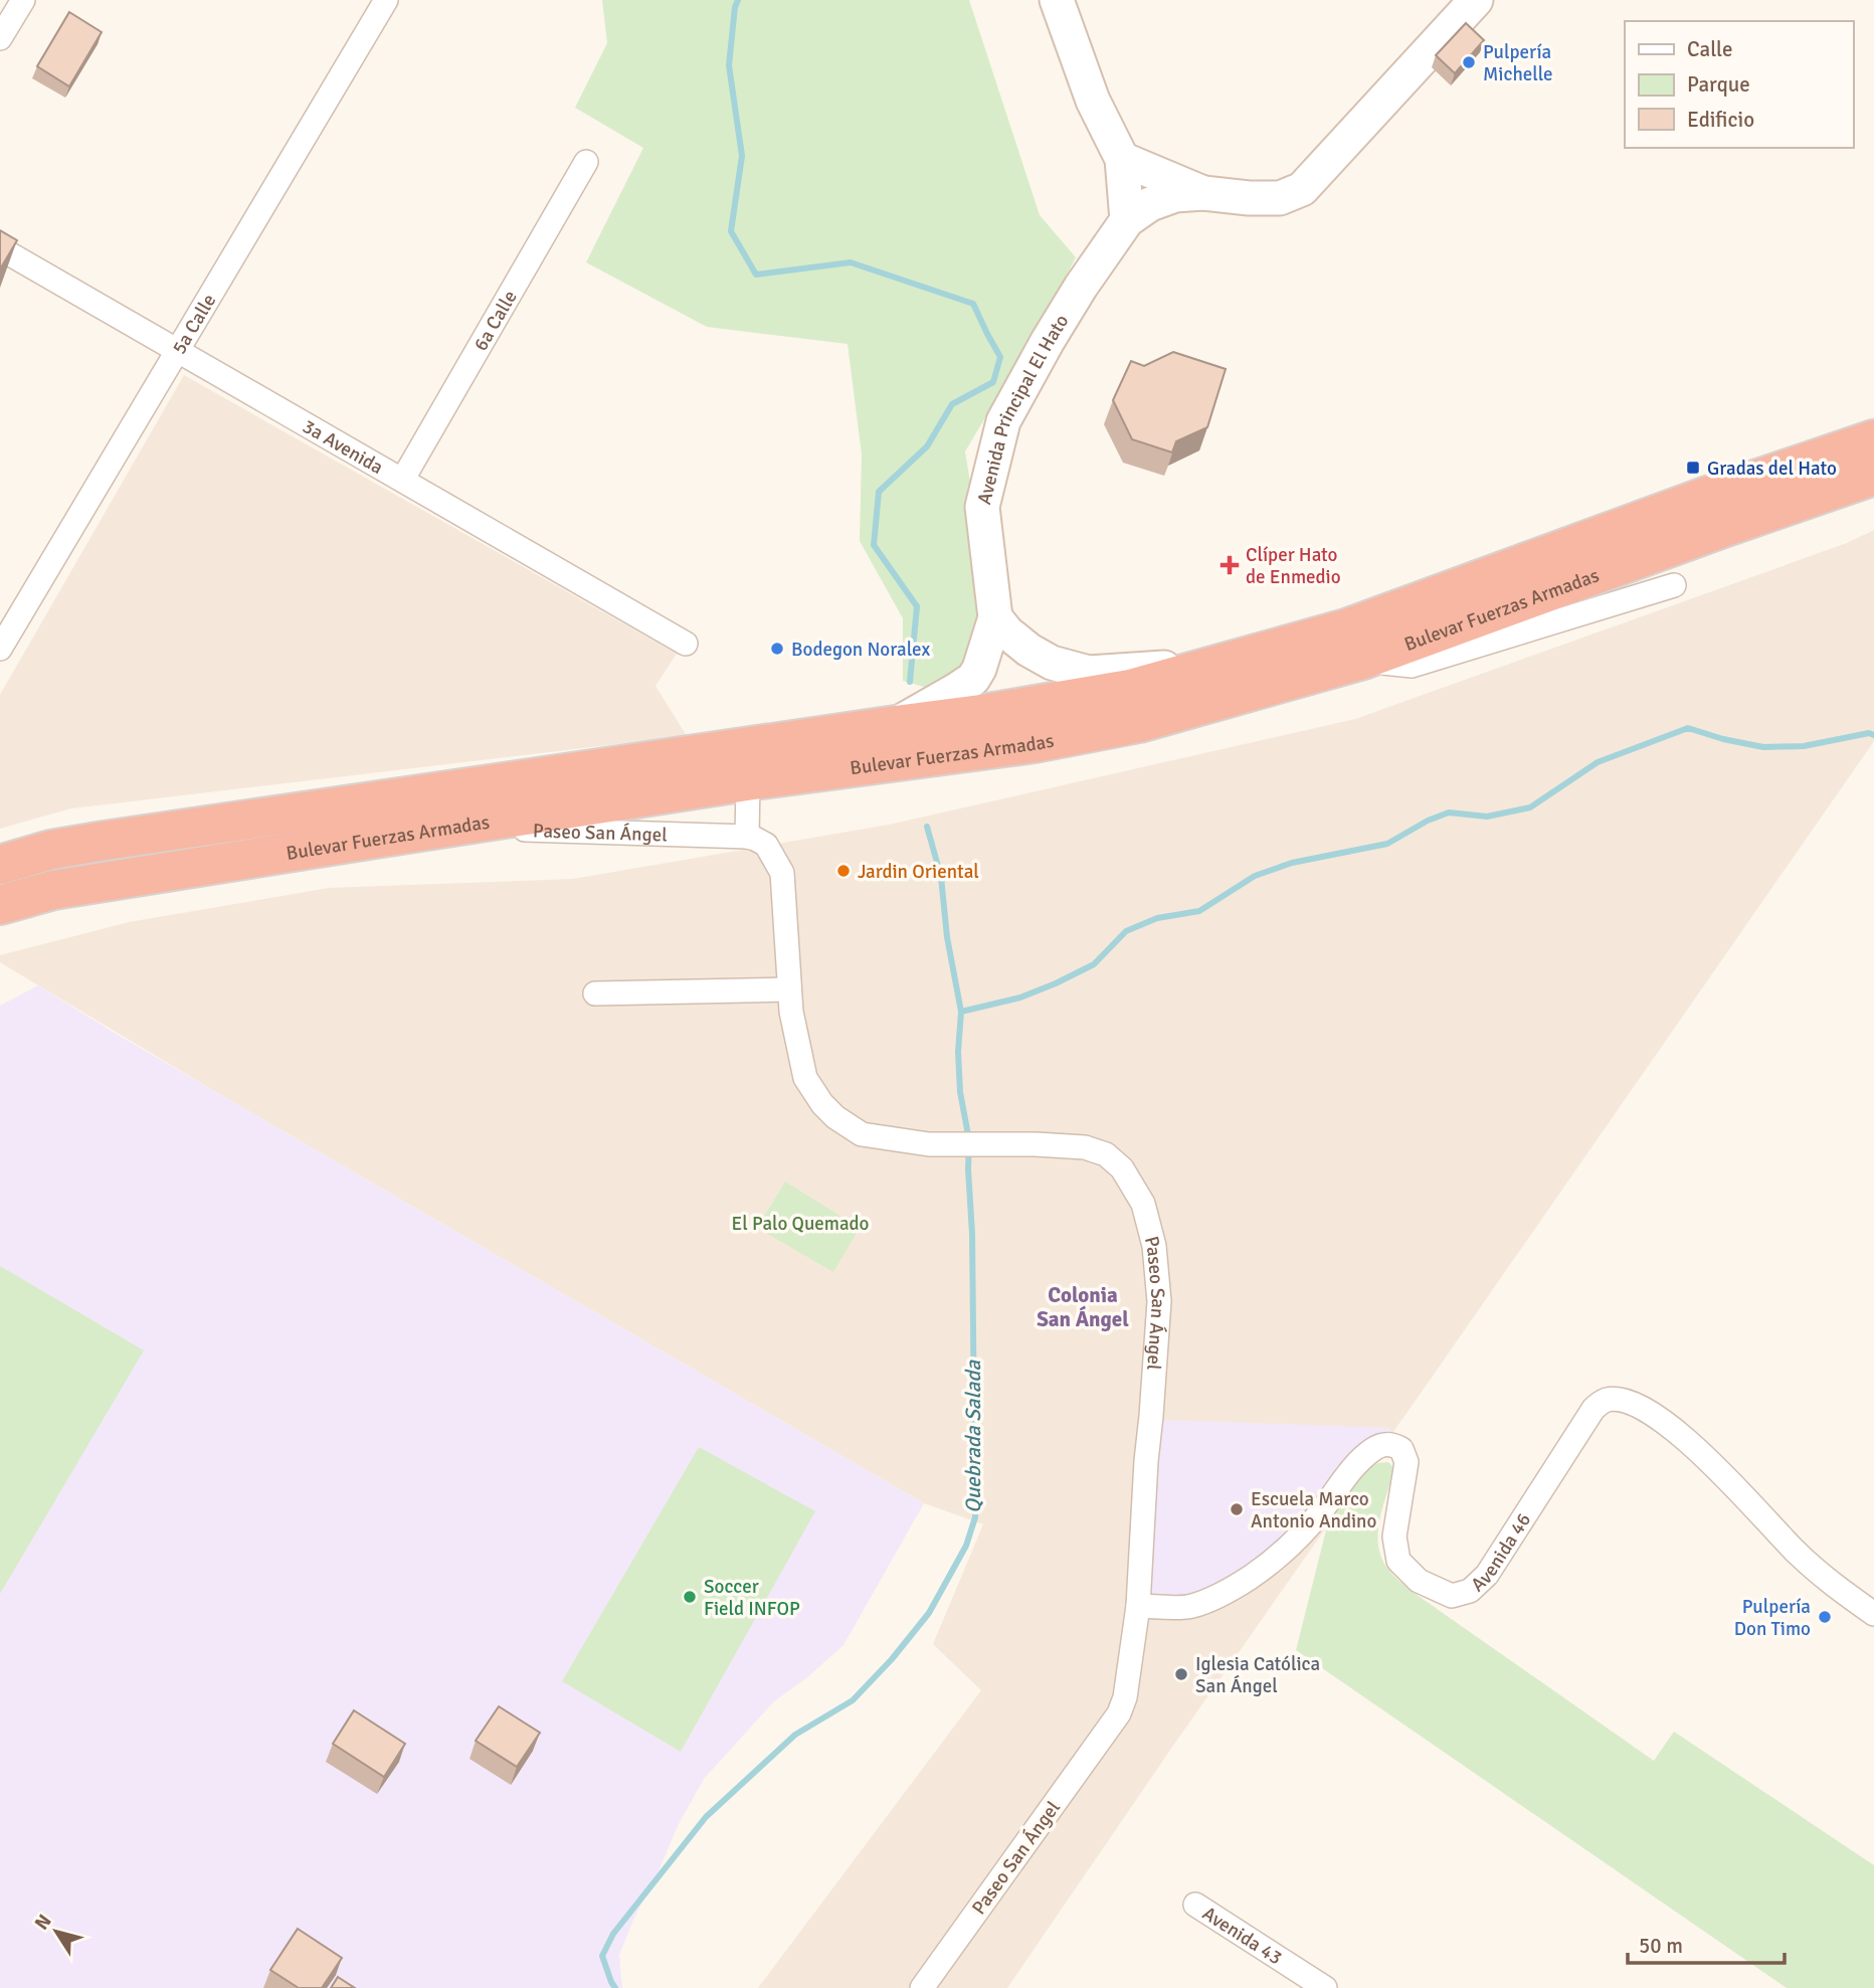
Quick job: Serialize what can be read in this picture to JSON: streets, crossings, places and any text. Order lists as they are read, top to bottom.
{
  "streets": {
    "highway": ["Bulevar Fuerzas Armadas"],
    "street": [
      "6a Calle",
      "5a Calle",
      "Avenida Principal El Hato",
      "3a Avenida",
      "Paseo San Ángel",
      "Avenida 46",
      "Avenida 43"
    ]
  },
  "crossings": [
    ["6a Calle", "3a Avenida"],
    ["5a Calle", "3a Avenida"],
    ["Avenida Principal El Hato", "Bulevar Fuerzas Armadas"],
    ["Bulevar Fuerzas Armadas", "Paseo San Ángel"],
    ["Paseo San Ángel", "Avenida 46"]
  ],
  "districts": ["Colonia San Ángel"],
  "water": ["Quebrada Salada"],
  "parks": ["El Palo Quemado"],
  "places": {
    "other": [
      "Pulpería Michelle",
      "Bodegon Noralex",
      "Jardin Oriental",
      "Escuela Marco Antonio Andino",
      "Soccer Field INFOP",
      "Pulpería Don Timo",
      "Iglesia Católica San Ángel"
    ],
    "transit": ["Gradas del Hato"],
    "health": ["Clíper Hato de Enmedio"]
  },
  "legend": ["Calle", "Parque", "Edificio"],
  "scale_bar": "50 m",
  "north": "top left"
}
